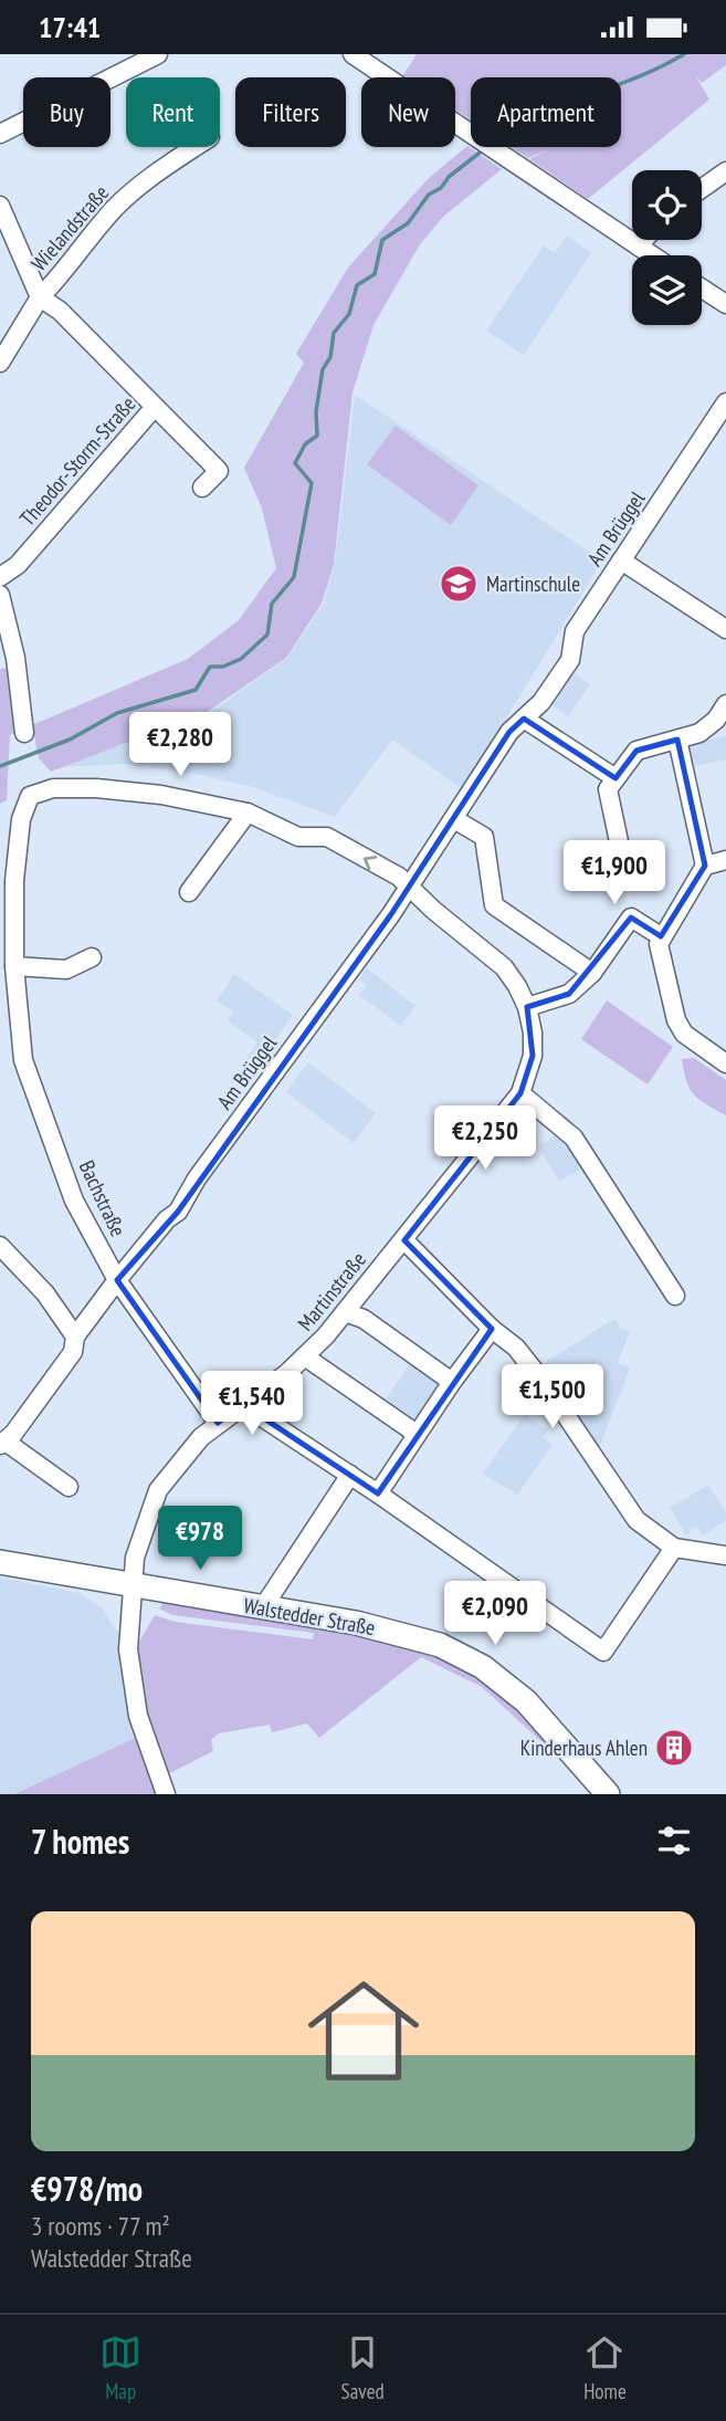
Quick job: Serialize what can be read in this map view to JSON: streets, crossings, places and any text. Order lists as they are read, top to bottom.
{
  "streets": {
    "main road": ["Walstedder Straße"],
    "street": [
      "Wielandstraße",
      "Theodor-Storm-Straße",
      "Am Brüggel",
      "Bachstraße",
      "Martinstraße"
    ]
  },
  "crossings": [
    ["Wielandstraße", "Theodor-Storm-Straße"],
    ["Am Brüggel", "Bachstraße"],
    ["Am Brüggel", "Martinstraße"],
    ["Bachstraße", "Martinstraße"],
    ["Martinstraße", "Walstedder Straße"]
  ],
  "places": {
    "school or university": ["Martinschule"],
    "building": ["Kinderhaus Ahlen"]
  },
  "page": {
    "status": "17:41",
    "chip": [
      "Buy",
      "Rent",
      "Filters",
      "New",
      "Apartment"
    ],
    "price": [
      "€2,280",
      "€1,900",
      "€2,250",
      "€1,500",
      "€1,540",
      "€978",
      "€2,090"
    ],
    "heading": "7 homes",
    "list": [
      {
        "name": "€978/mo",
        "note": "3 rooms · 77 m² · Walstedder Straße"
      }
    ],
    "tabs": ["Map", "Saved", "Home"]
  }
}
